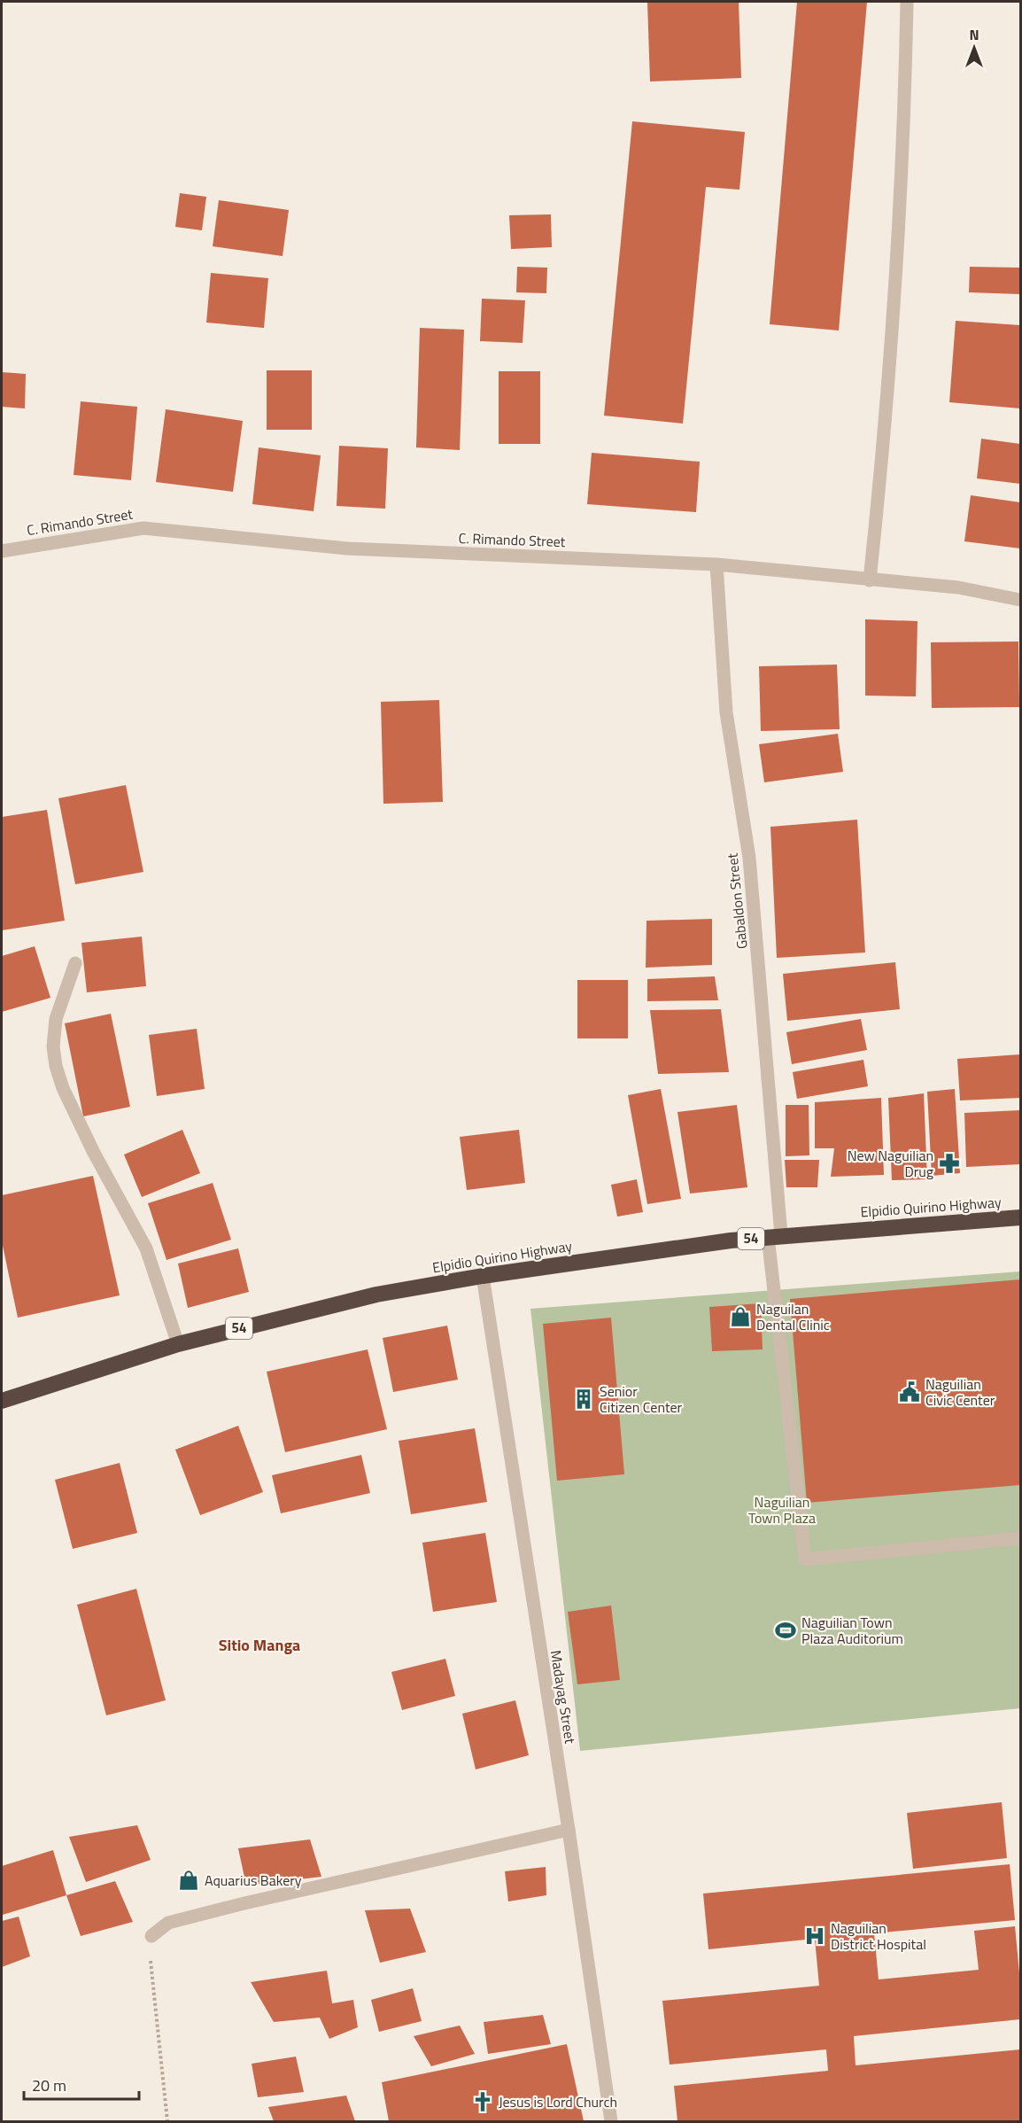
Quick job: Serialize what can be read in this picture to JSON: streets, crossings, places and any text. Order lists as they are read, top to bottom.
{
  "streets": {
    "highway": ["Elpidio Quirino Highway", "54"],
    "street": ["C. Rimando Street", "Gabaldon Street", "Madayag Street"]
  },
  "crossings": [
    ["C. Rimando Street", "Gabaldon Street"],
    ["Gabaldon Street", "Elpidio Quirino Highway"],
    ["Elpidio Quirino Highway", "Madayag Street"]
  ],
  "districts": ["Sitio Manga"],
  "parks": ["Naguilian Town Plaza"],
  "places": {
    "pharmacy": ["New Naguilian Drug"],
    "shop": ["Naguilan Dental Clinic", "Aquarius Bakery"],
    "public building": ["Naguilian Civic Center"],
    "building": ["Senior Citizen Center"],
    "sports": ["Naguilian Town Plaza Auditorium"],
    "hospital": ["Naguilian District Hospital"],
    "church": ["Jesus is Lord Church"]
  },
  "scale_bar": "20 m",
  "north": "top"
}
